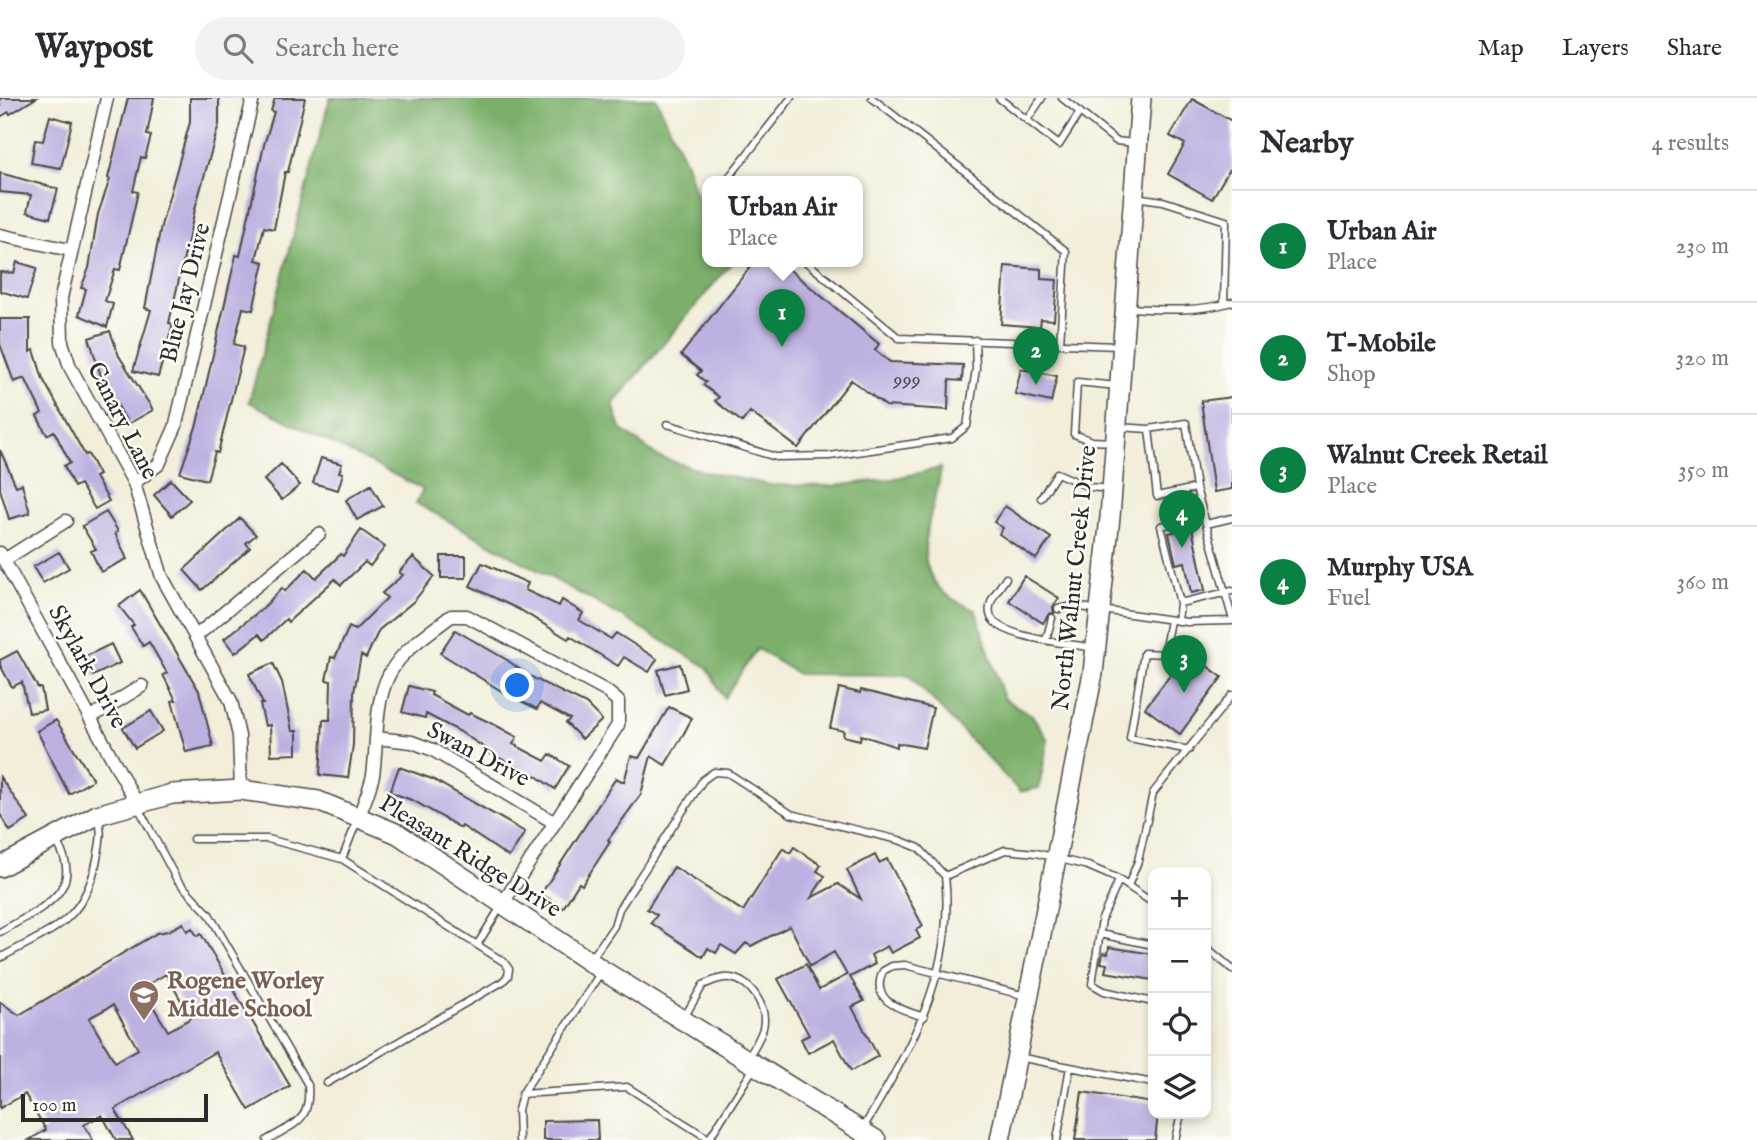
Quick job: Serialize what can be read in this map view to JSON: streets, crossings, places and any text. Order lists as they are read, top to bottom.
{
  "streets": {
    "main road": ["North Walnut Creek Drive", "Pleasant Ridge Drive"],
    "street": [
      "Blue Jay Drive",
      "Canary Lane",
      "Skylark Drive",
      "Swan Drive"
    ]
  },
  "crossings": [
    ["Blue Jay Drive", "Canary Lane"],
    ["Canary Lane", "Pleasant Ridge Drive"],
    ["Skylark Drive", "Pleasant Ridge Drive"]
  ],
  "places": {
    "school or university": ["Rogene Worley Middle School"]
  },
  "house_numbers": ["999"],
  "scale_bar": "100 m",
  "page": {
    "header": "Waypost",
    "search": "Search here",
    "nav": ["Map", "Layers", "Share"],
    "heading": ["Nearby", "4 results"],
    "popup": ["Urban Air", "Place"],
    "list": [
      {
        "mark": "1",
        "name": "Urban Air",
        "note": "Place",
        "value": "230 m"
      },
      {
        "mark": "2",
        "name": "T-Mobile",
        "note": "Shop",
        "value": "320 m"
      },
      {
        "mark": "3",
        "name": "Walnut Creek Retail",
        "note": "Place",
        "value": "350 m"
      },
      {
        "mark": "4",
        "name": "Murphy USA",
        "note": "Fuel",
        "value": "360 m"
      }
    ],
    "pins": [
      "1",
      "2",
      "4",
      "3"
    ],
    "map_buttons": ["+", "−"],
    "scale": "100 m"
  }
}
